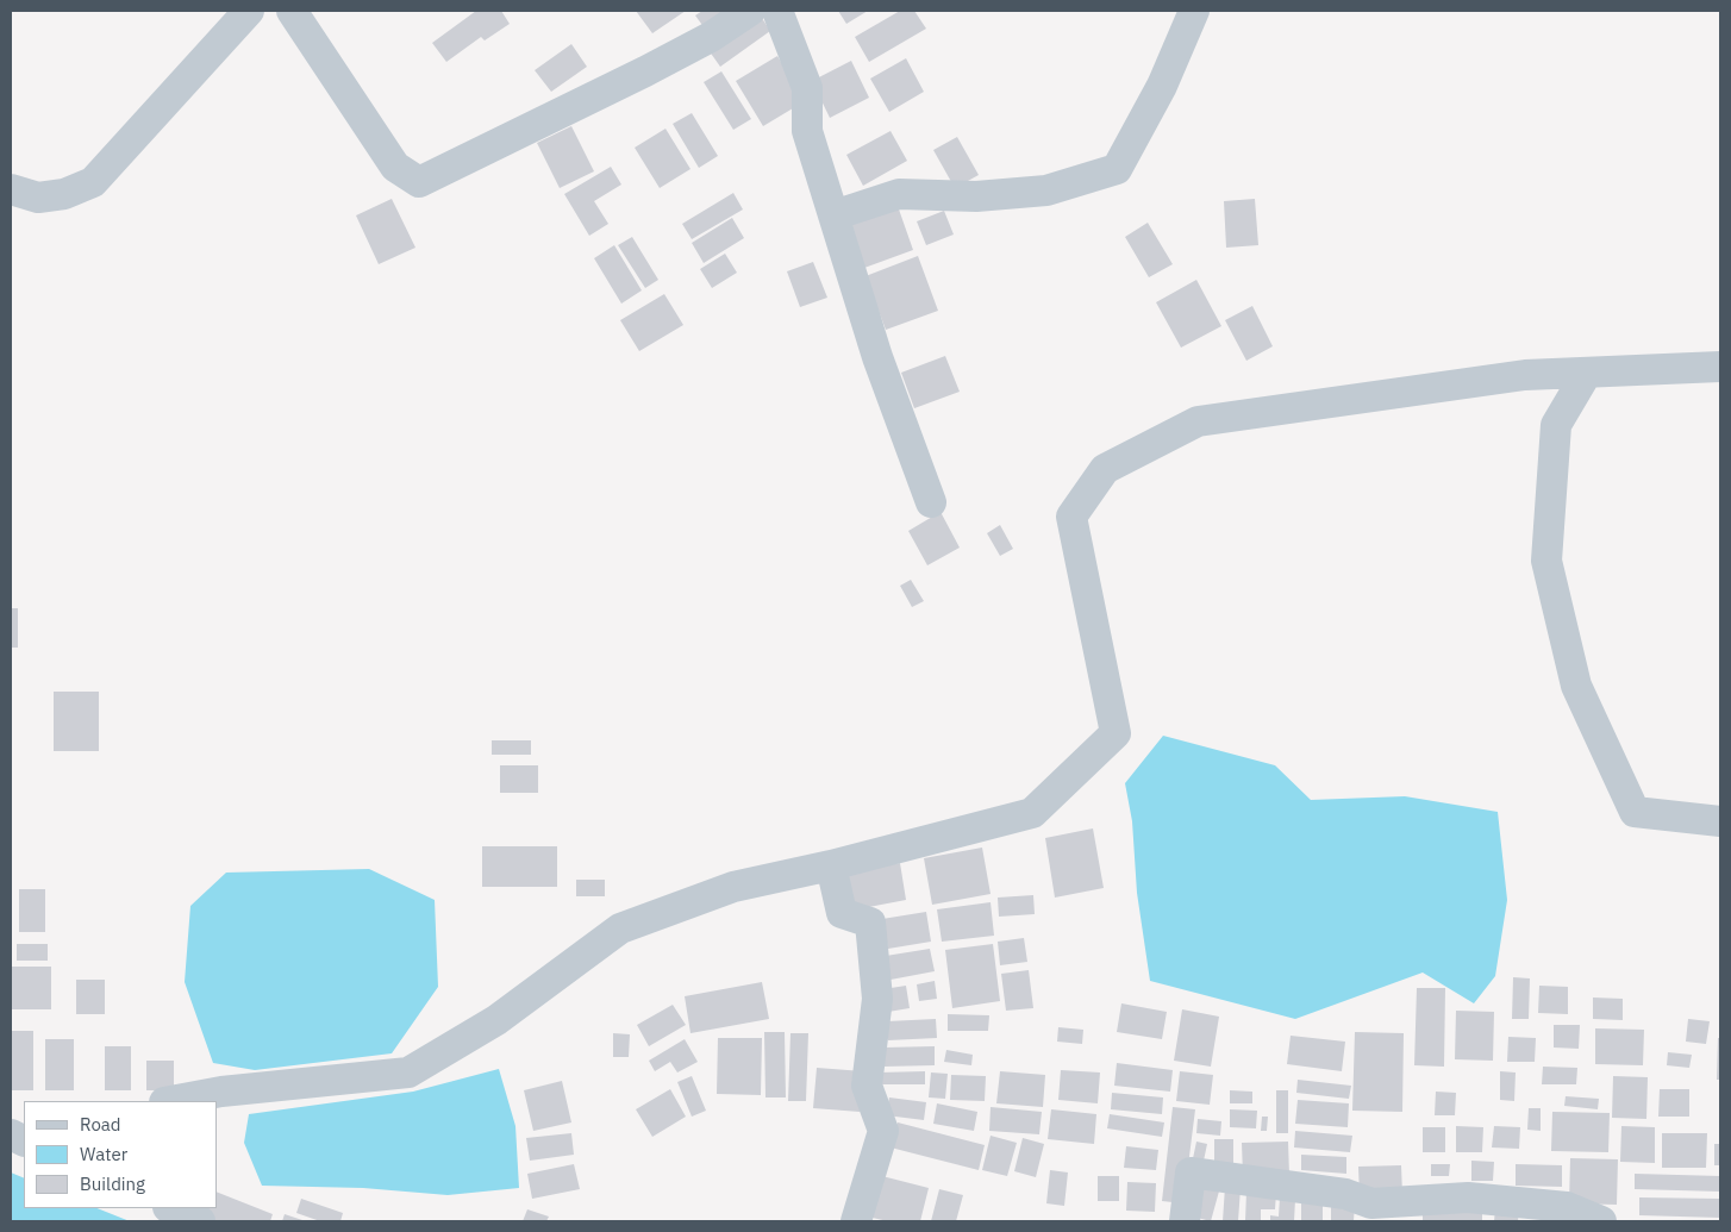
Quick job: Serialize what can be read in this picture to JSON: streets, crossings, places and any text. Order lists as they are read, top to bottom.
{
  "legend": ["Road", "Water", "Building"]
}
